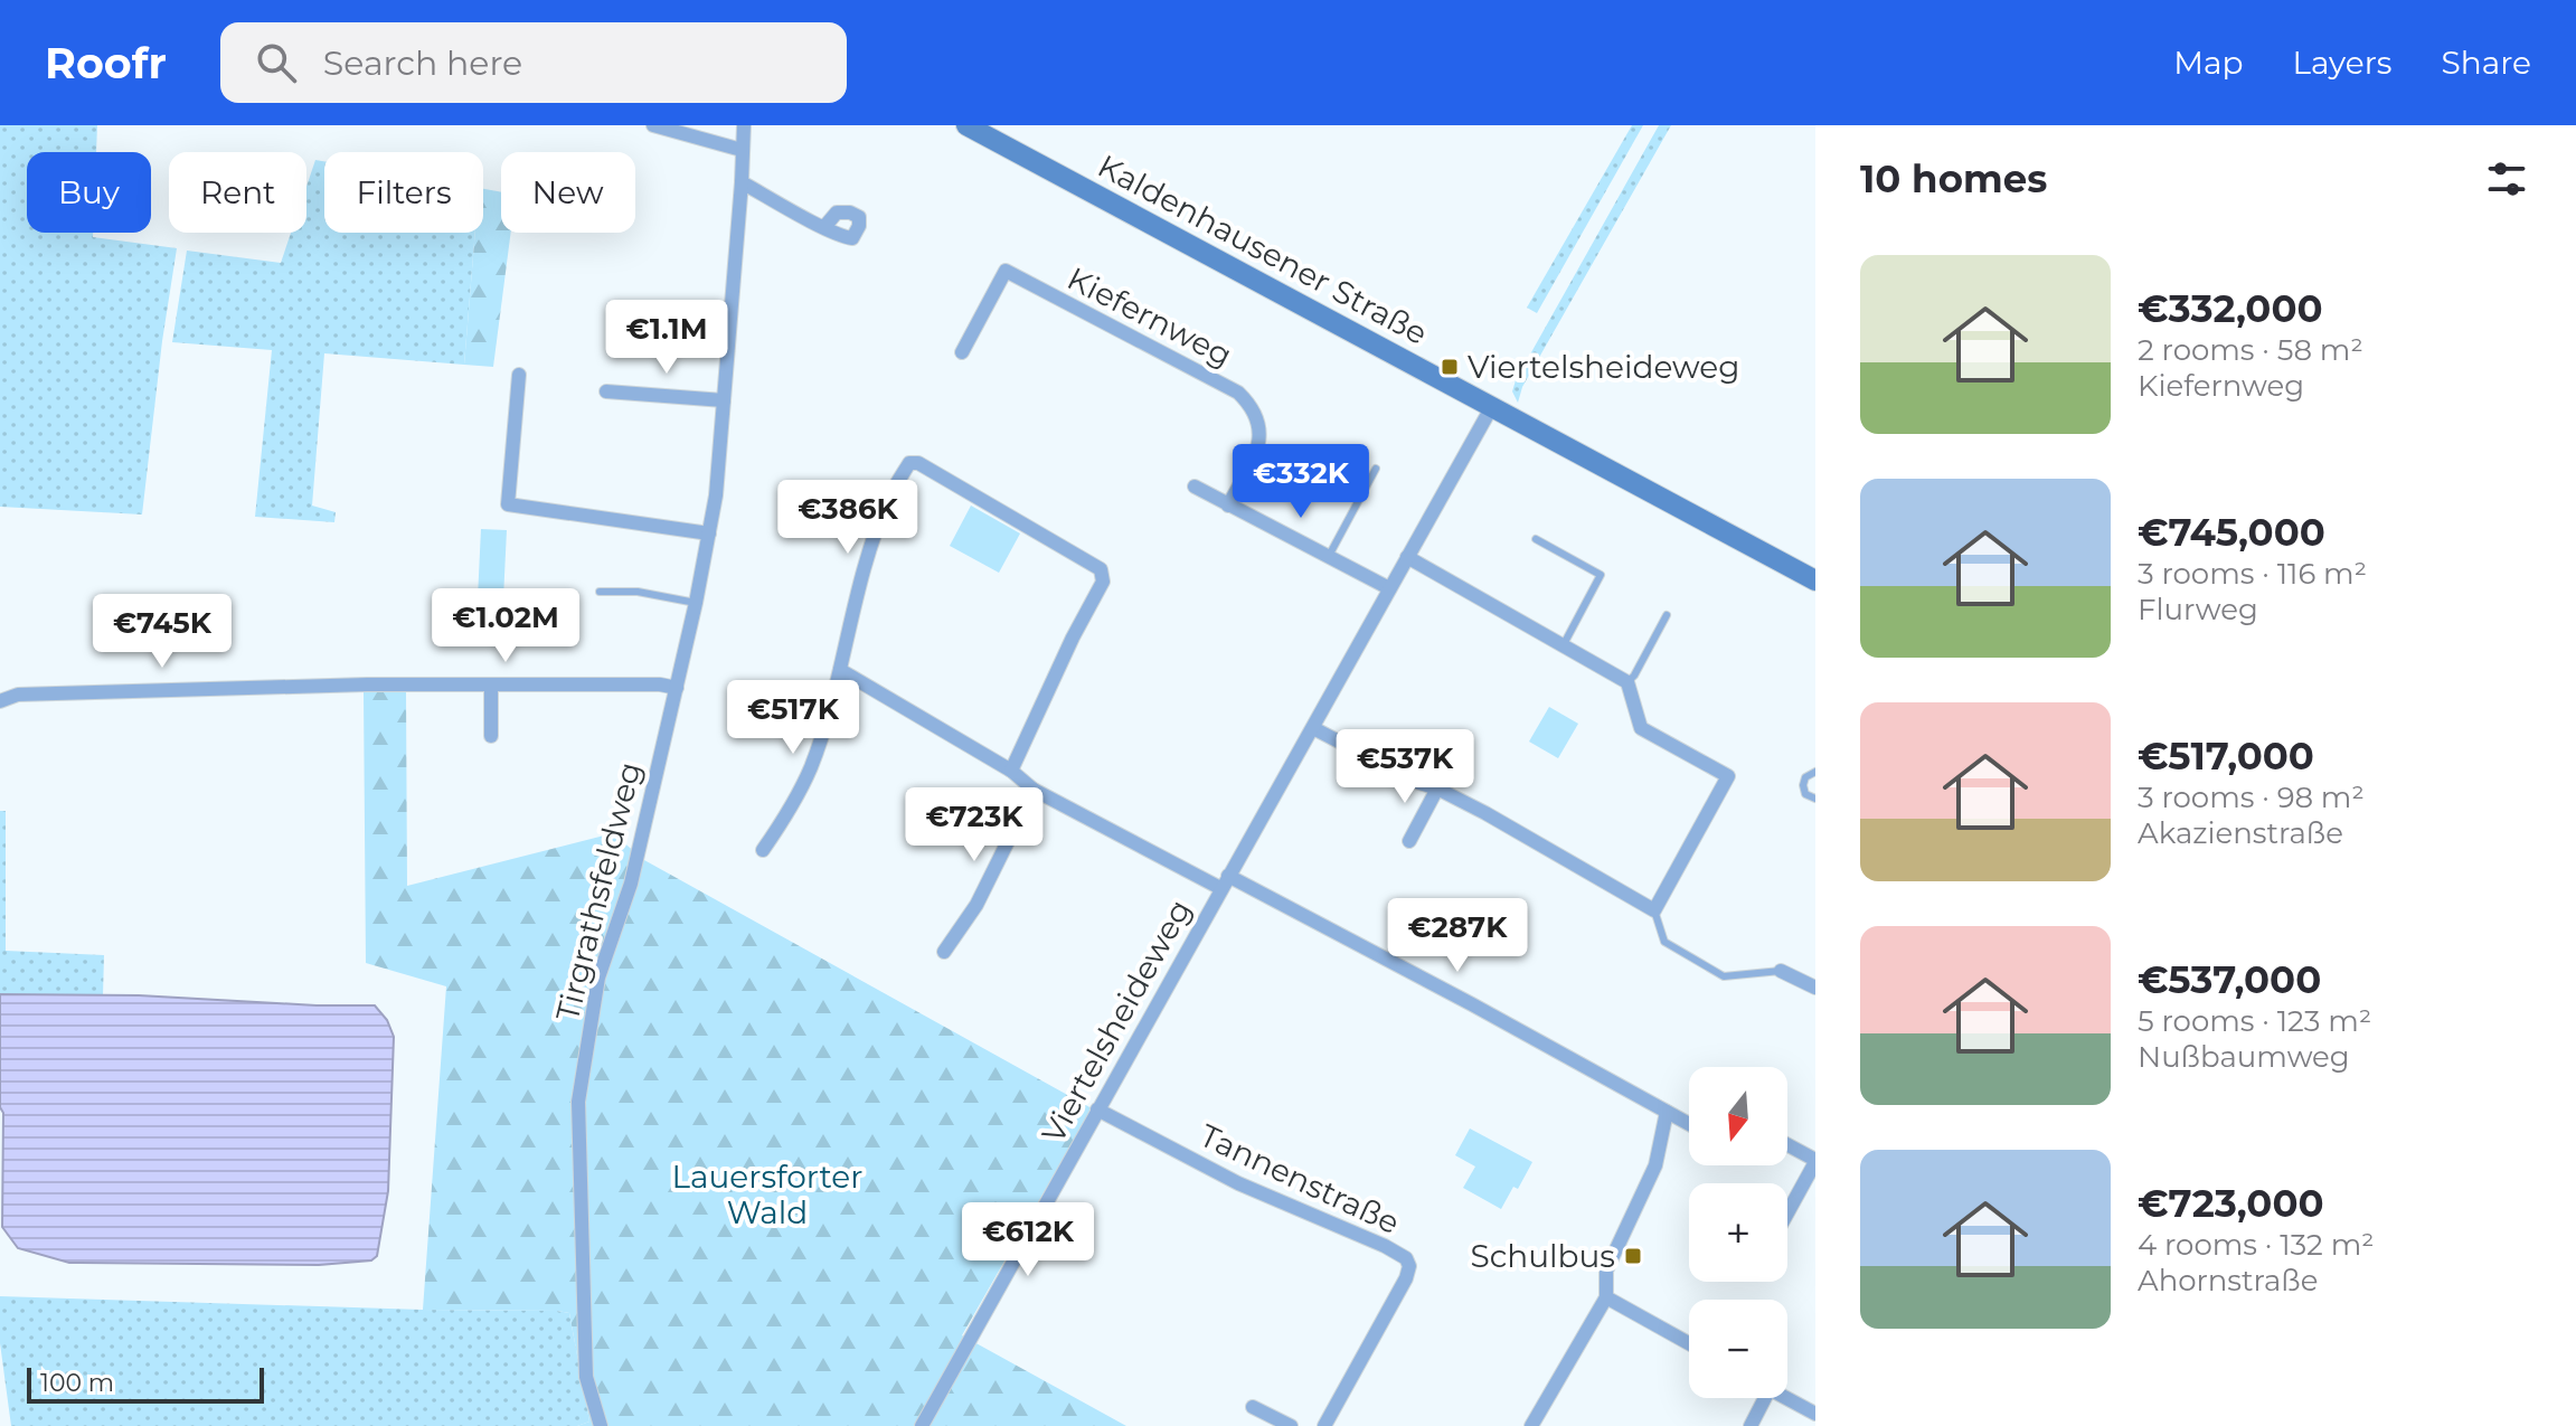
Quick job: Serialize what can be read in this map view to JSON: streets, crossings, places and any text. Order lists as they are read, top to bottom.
{
  "streets": {
    "main road": ["Kaldenhausener Straße"],
    "street": [
      "Kiefernweg",
      "Tirgrathsfeldweg",
      "Viertelsheideweg",
      "Tannenstraße"
    ]
  },
  "crossings": [
    ["Kaldenhausener Straße", "Viertelsheideweg"],
    ["Viertelsheideweg", "Tannenstraße"]
  ],
  "parks": ["Lauersforter Wald"],
  "places": {
    "transit": ["Viertelsheideweg", "Schulbus"]
  },
  "scale_bar": "100 m",
  "north": "bottom",
  "page": {
    "header": "Roofr",
    "search": "Search here",
    "nav": ["Map", "Layers", "Share"],
    "heading": "10 homes",
    "chip": [
      "Buy",
      "Rent",
      "Filters",
      "New"
    ],
    "list": [
      {
        "name": "€332,000",
        "note": "2 rooms · 58 m² · Kiefernweg"
      },
      {
        "name": "€745,000",
        "note": "3 rooms · 116 m² · Flurweg"
      },
      {
        "name": "€517,000",
        "note": "3 rooms · 98 m² · Akazienstraße"
      },
      {
        "name": "€537,000",
        "note": "5 rooms · 123 m² · Nußbaumweg"
      },
      {
        "name": "€723,000",
        "note": "4 rooms · 132 m² · Ahornstraße"
      }
    ],
    "price": [
      "€1.1M",
      "€332K",
      "€386K",
      "€1.02M",
      "€745K",
      "€517K",
      "€537K",
      "€723K",
      "€287K",
      "€612K"
    ],
    "map_buttons": ["+", "−"],
    "scale": "100 m"
  }
}
